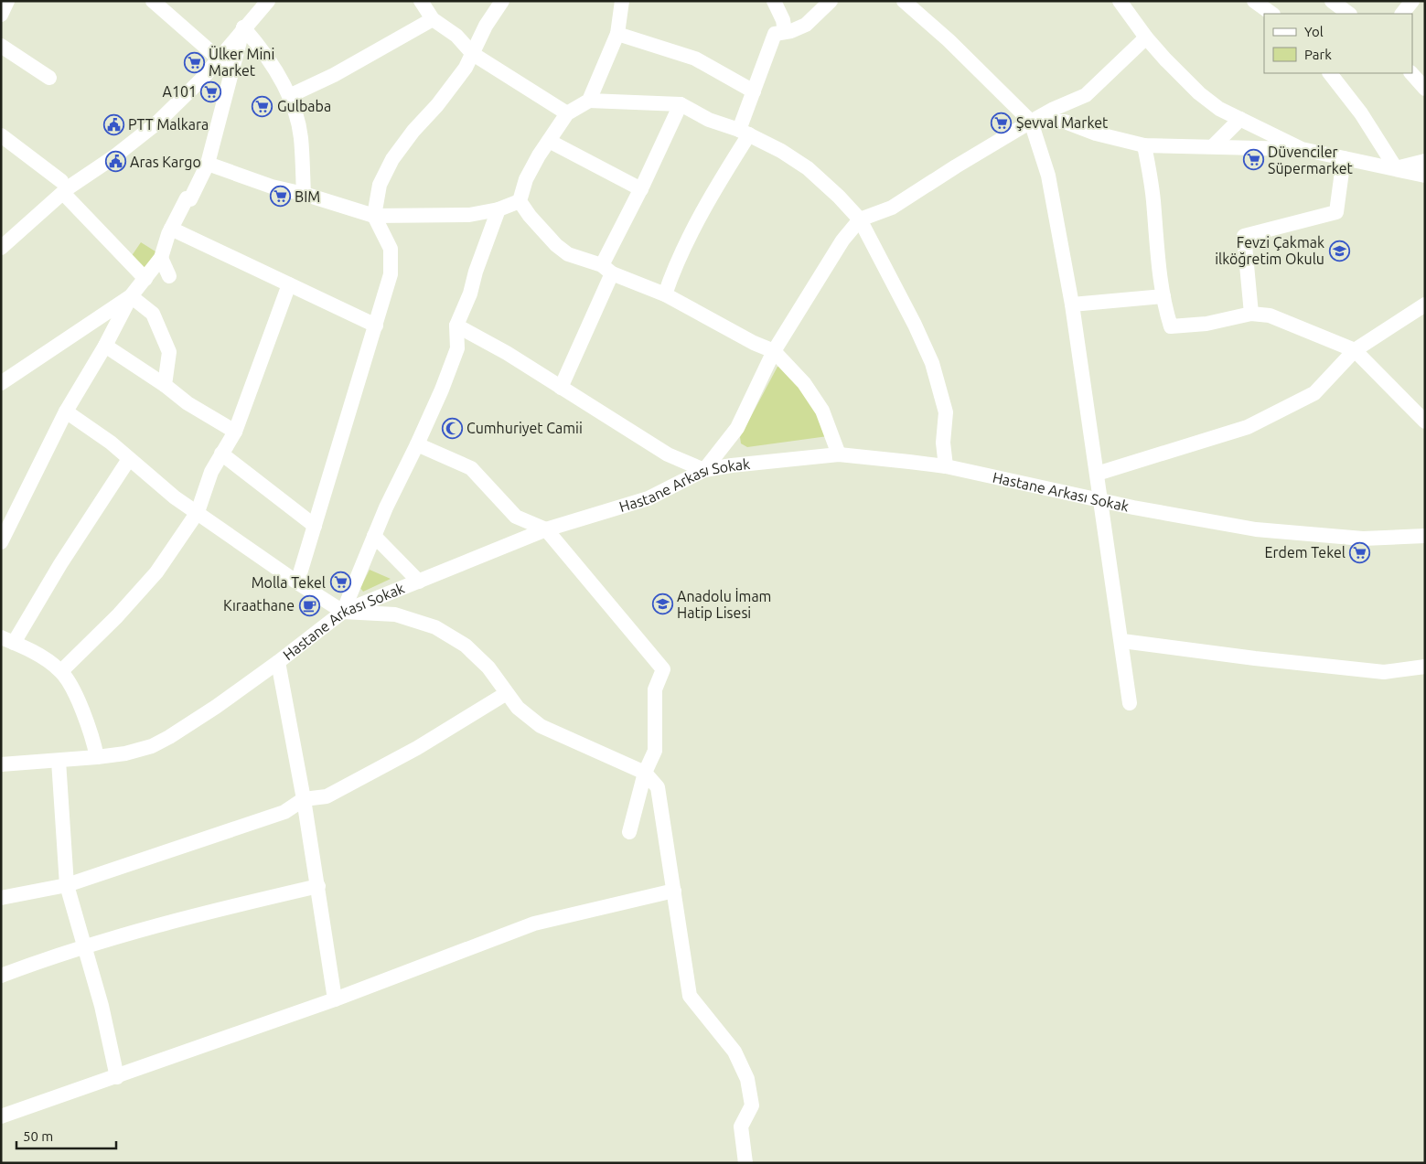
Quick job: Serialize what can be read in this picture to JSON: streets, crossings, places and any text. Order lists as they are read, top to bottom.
{
  "streets": {
    "street": ["Hastane Arkası Sokak"]
  },
  "places": {
    "supermarket": [
      "Ülker Mini Market",
      "A101",
      "Gulbaba",
      "Şevval Market",
      "Düvenciler Süpermarket",
      "BIM",
      "Erdem Tekel",
      "Molla Tekel"
    ],
    "public building": ["PTT Malkara", "Aras Kargo"],
    "school or university": ["Fevzi Çakmak ilköğretim Okulu", "Anadolu İmam Hatip Lisesi"],
    "mosque": ["Cumhuriyet Camii"],
    "cafe": ["Kıraathane"]
  },
  "legend": ["Yol", "Park"],
  "scale_bar": "50 m"
}
